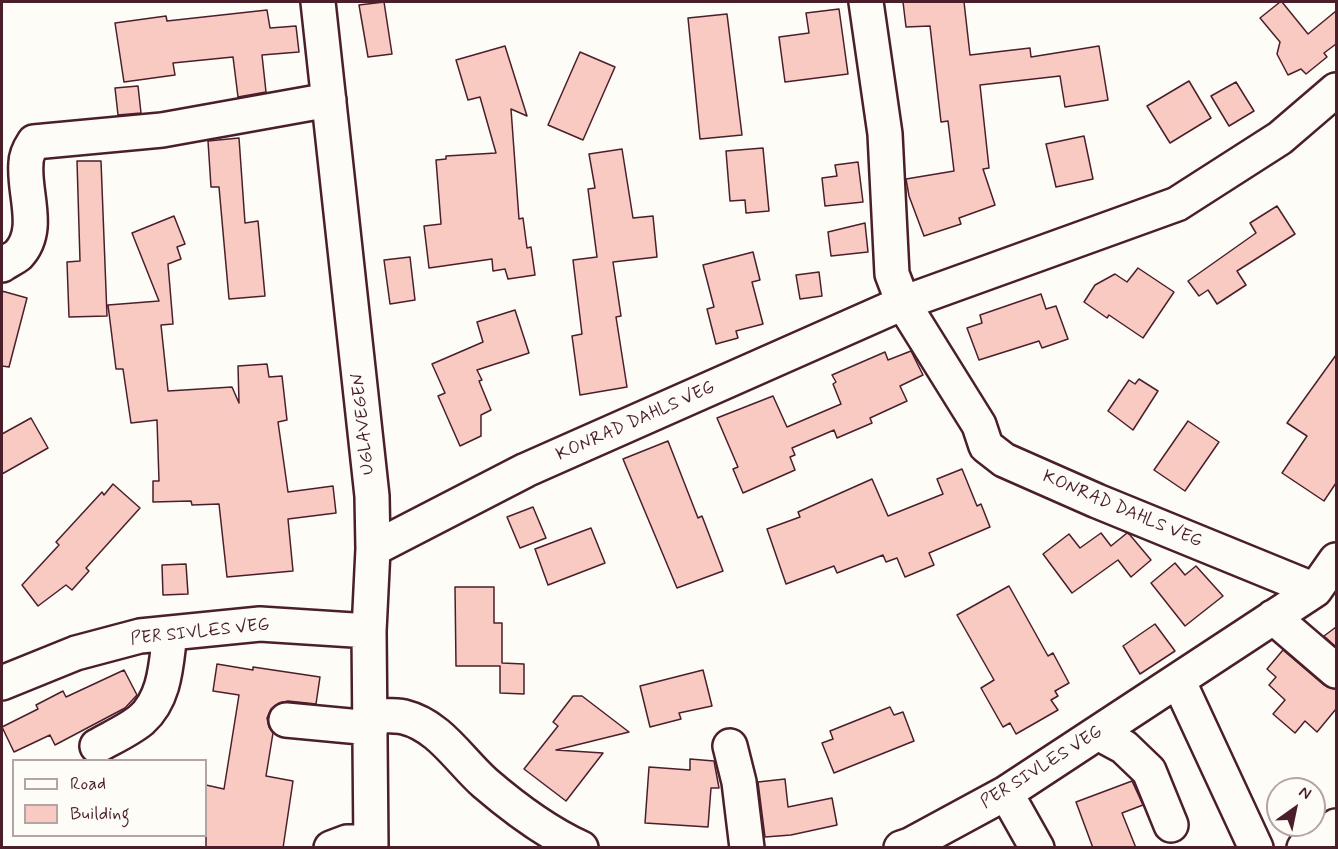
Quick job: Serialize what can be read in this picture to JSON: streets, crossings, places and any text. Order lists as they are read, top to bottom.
{
  "streets": {
    "street": ["KONRAD DAHLS VEG", "UGLAVEGEN", "PER SIVLES VEG"]
  },
  "crossings": [
    ["KONRAD DAHLS VEG", "UGLAVEGEN"],
    ["KONRAD DAHLS VEG", "PER SIVLES VEG"],
    ["UGLAVEGEN", "PER SIVLES VEG"]
  ],
  "legend": ["Road", "Building"],
  "north": "top right"
}
